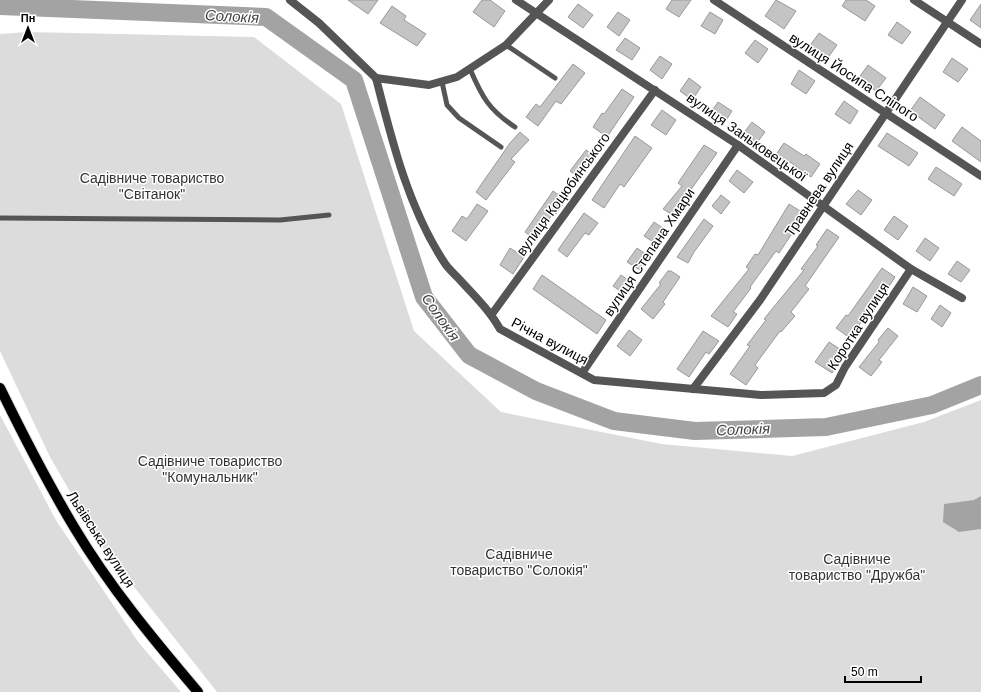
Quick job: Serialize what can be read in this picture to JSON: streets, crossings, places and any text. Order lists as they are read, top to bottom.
{
  "streets": {
    "main road": ["Львівська вулиця"],
    "street": [
      "вулиця Йосипа Сліпого",
      "вулиця Заньковецької",
      "Травнева вулиця",
      "вулиця Коцюбинського",
      "вулиця Степана Хмари",
      "Коротка вулиця",
      "Річна вулиця"
    ]
  },
  "crossings": [
    ["вулиця Йосипа Сліпого", "Травнева вулиця"],
    ["вулиця Заньковецької", "Травнева вулиця"],
    ["вулиця Заньковецької", "вулиця Коцюбинського"],
    ["вулиця Заньковецької", "вулиця Степана Хмари"],
    ["вулиця Заньковецької", "Коротка вулиця"],
    ["Травнева вулиця", "Річна вулиця"],
    ["вулиця Коцюбинського", "Річна вулиця"],
    ["вулиця Степана Хмари", "Річна вулиця"],
    ["Коротка вулиця", "Річна вулиця"]
  ],
  "water": ["Солокія"],
  "parks": [
    "Садівниче товариство \"Світанок\"",
    "Садівниче товариство \"Комунальник\"",
    "Садівниче товариство \"Солокія\"",
    "Садівниче товариство \"Дружба\""
  ],
  "scale_bar": "50 m",
  "north": "top"
}
